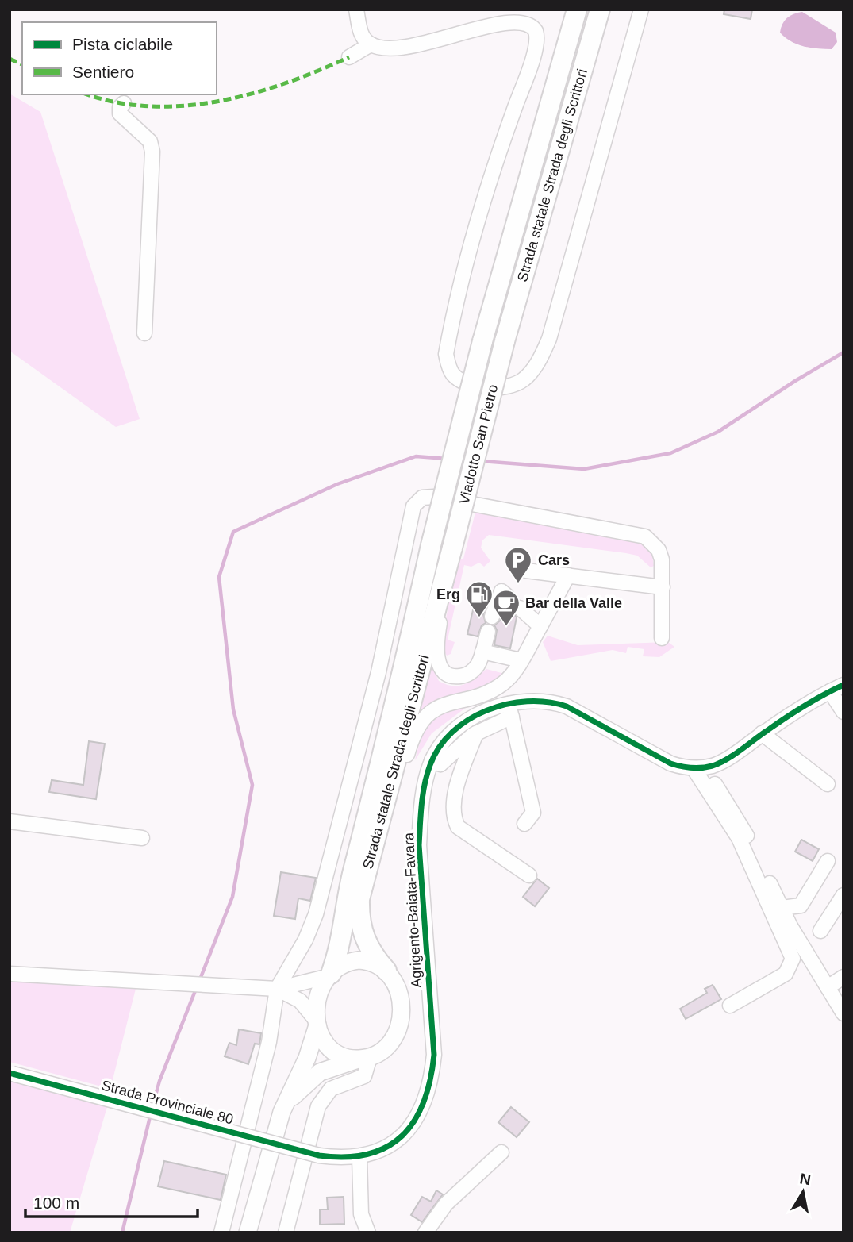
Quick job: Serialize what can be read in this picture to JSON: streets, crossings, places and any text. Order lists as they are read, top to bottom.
{
  "streets": {
    "highway": ["Strada statale Strada degli Scrittori", "Viadotto San Pietro"],
    "street": ["Agrigento-Baiata-Favara", "Strada Provinciale 80"]
  },
  "crossings": [
    ["Strada statale Strada degli Scrittori", "Viadotto San Pietro"],
    ["Agrigento-Baiata-Favara", "Strada Provinciale 80"]
  ],
  "places": {
    "parking": ["Cars"],
    "fuel station": ["Erg"],
    "cafe": ["Bar della Valle"]
  },
  "legend": ["Pista ciclabile", "Sentiero"],
  "scale_bar": "100 m",
  "north": "top"
}
